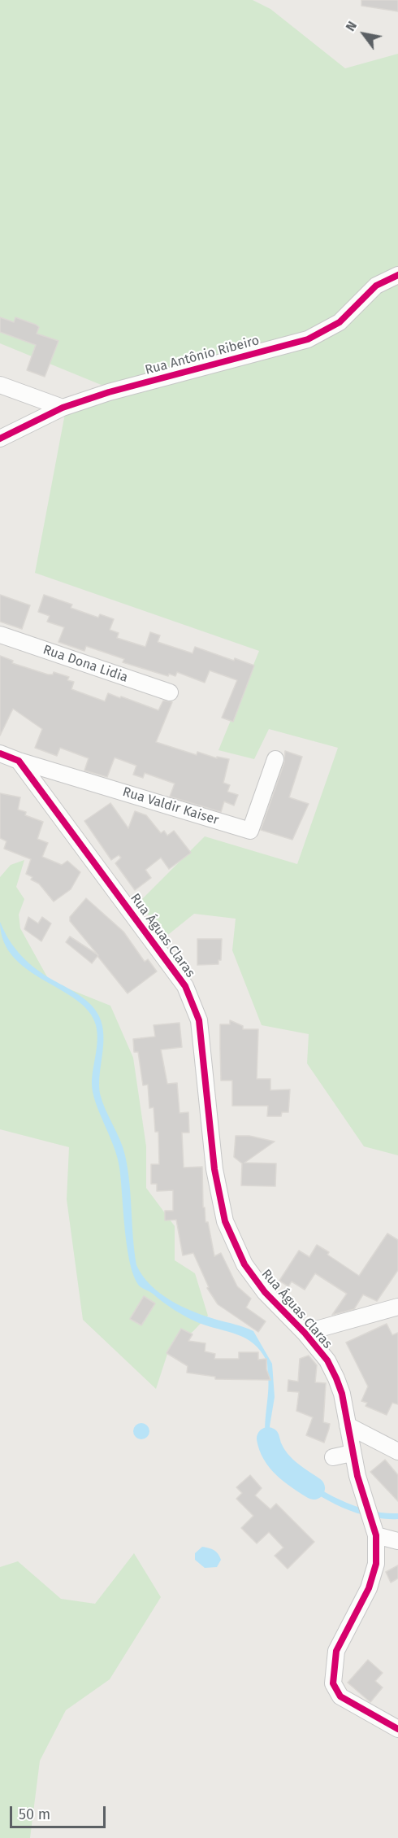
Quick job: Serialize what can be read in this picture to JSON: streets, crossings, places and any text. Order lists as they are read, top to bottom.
{
  "streets": {
    "street": [
      "Rua Antônio Ribeiro",
      "Rua Dona Lidia",
      "Rua Valdir Kaiser",
      "Rua Águas Claras"
    ]
  },
  "crossings": [
    ["Rua Valdir Kaiser", "Rua Águas Claras"]
  ],
  "scale_bar": "50 m",
  "north": "top left"
}
